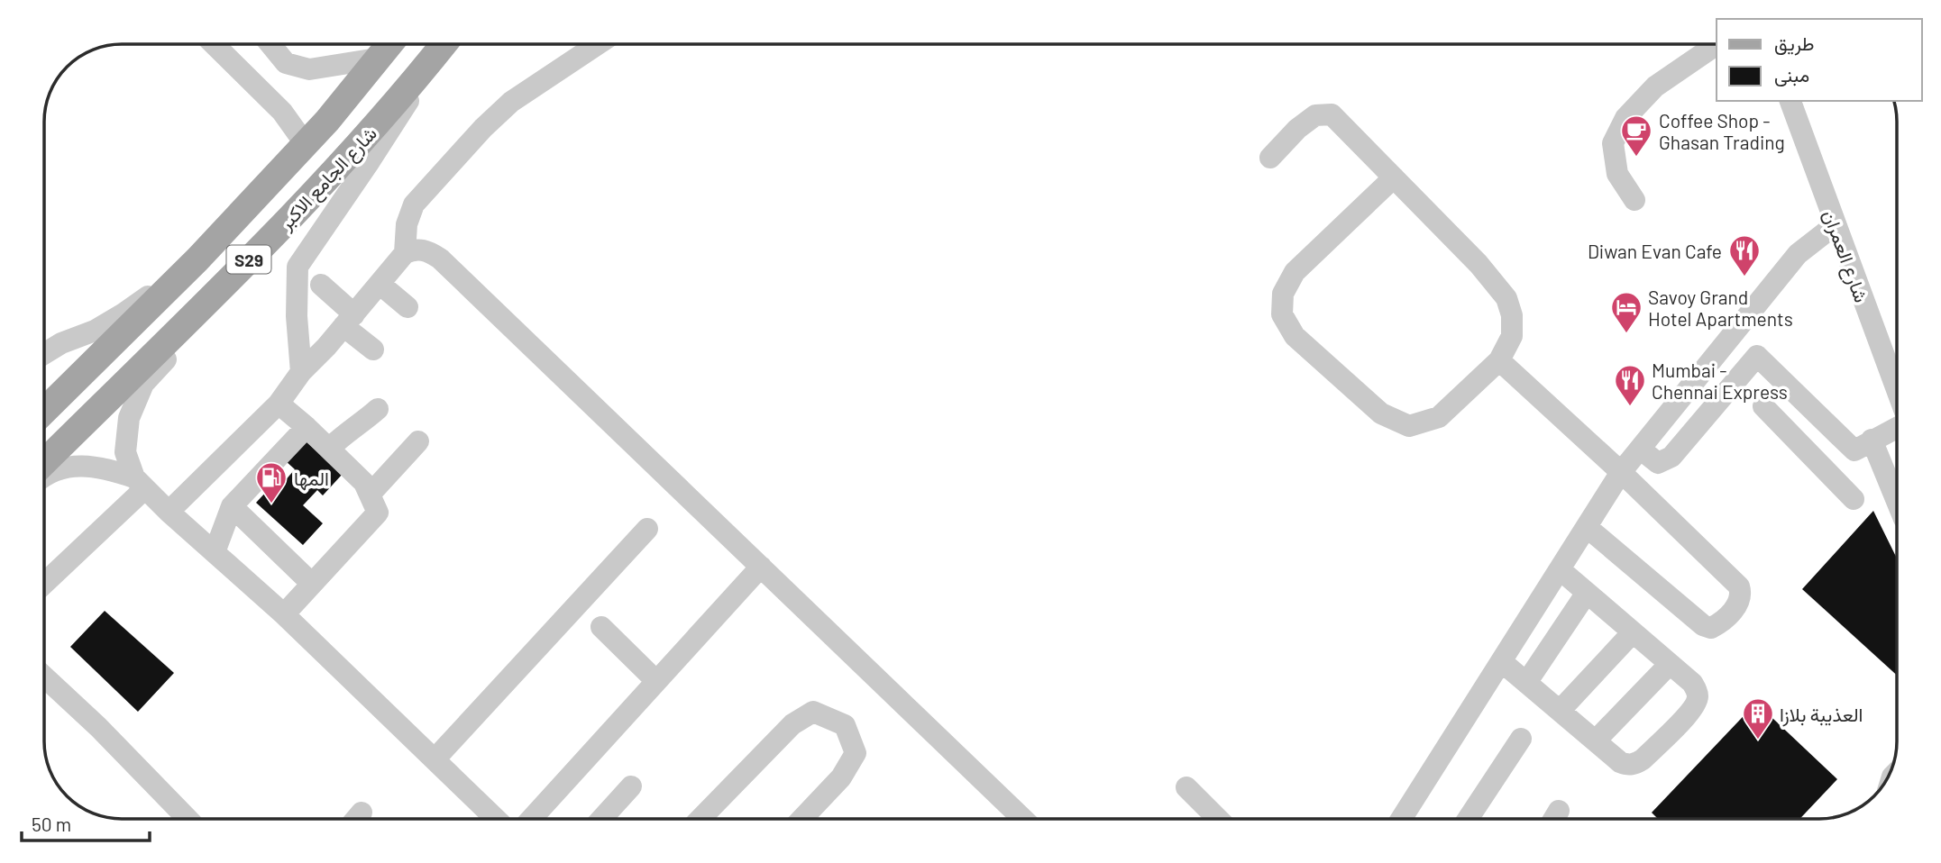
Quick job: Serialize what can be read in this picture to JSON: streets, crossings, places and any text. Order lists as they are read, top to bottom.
{
  "streets": {
    "main road": ["شارع الجامع الاكبر", "S29"],
    "street": ["شارع العمران"]
  },
  "places": {
    "cafe": ["Coffee Shop - Ghasan Trading"],
    "restaurant": ["Diwan Evan Cafe", "Mumbai - Chennai Express"],
    "hotel": ["Savoy Grand Hotel Apartments"],
    "fuel station": ["المه‍ا"],
    "building": ["العذيبة بلازا"]
  },
  "legend": ["طريق", "مبنى"],
  "scale_bar": "50 m"
}
